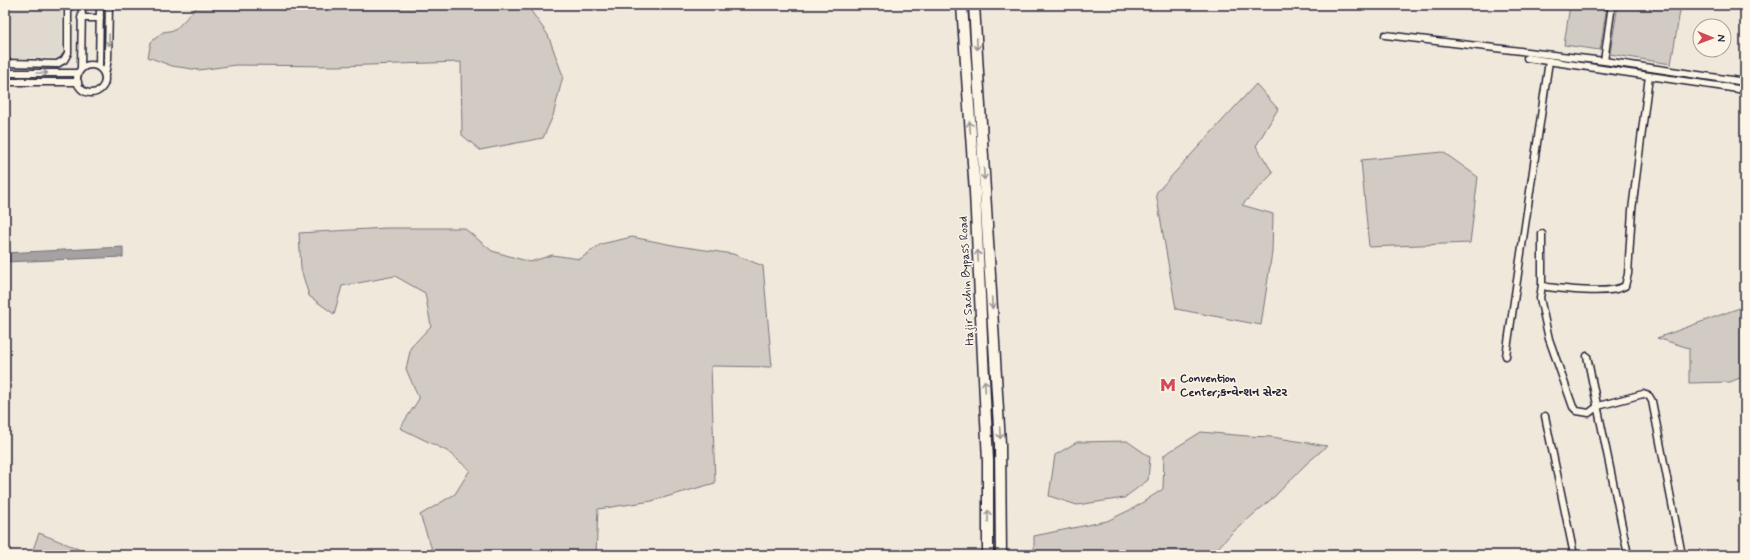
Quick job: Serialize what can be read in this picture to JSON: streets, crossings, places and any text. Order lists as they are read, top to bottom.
{
  "streets": {
    "highway": ["Hajir Sachin Bypass Road"]
  },
  "places": {
    "metro station": ["Convention Center;કન્વેન્શન સેન્ટર"]
  },
  "north": "right"
}
